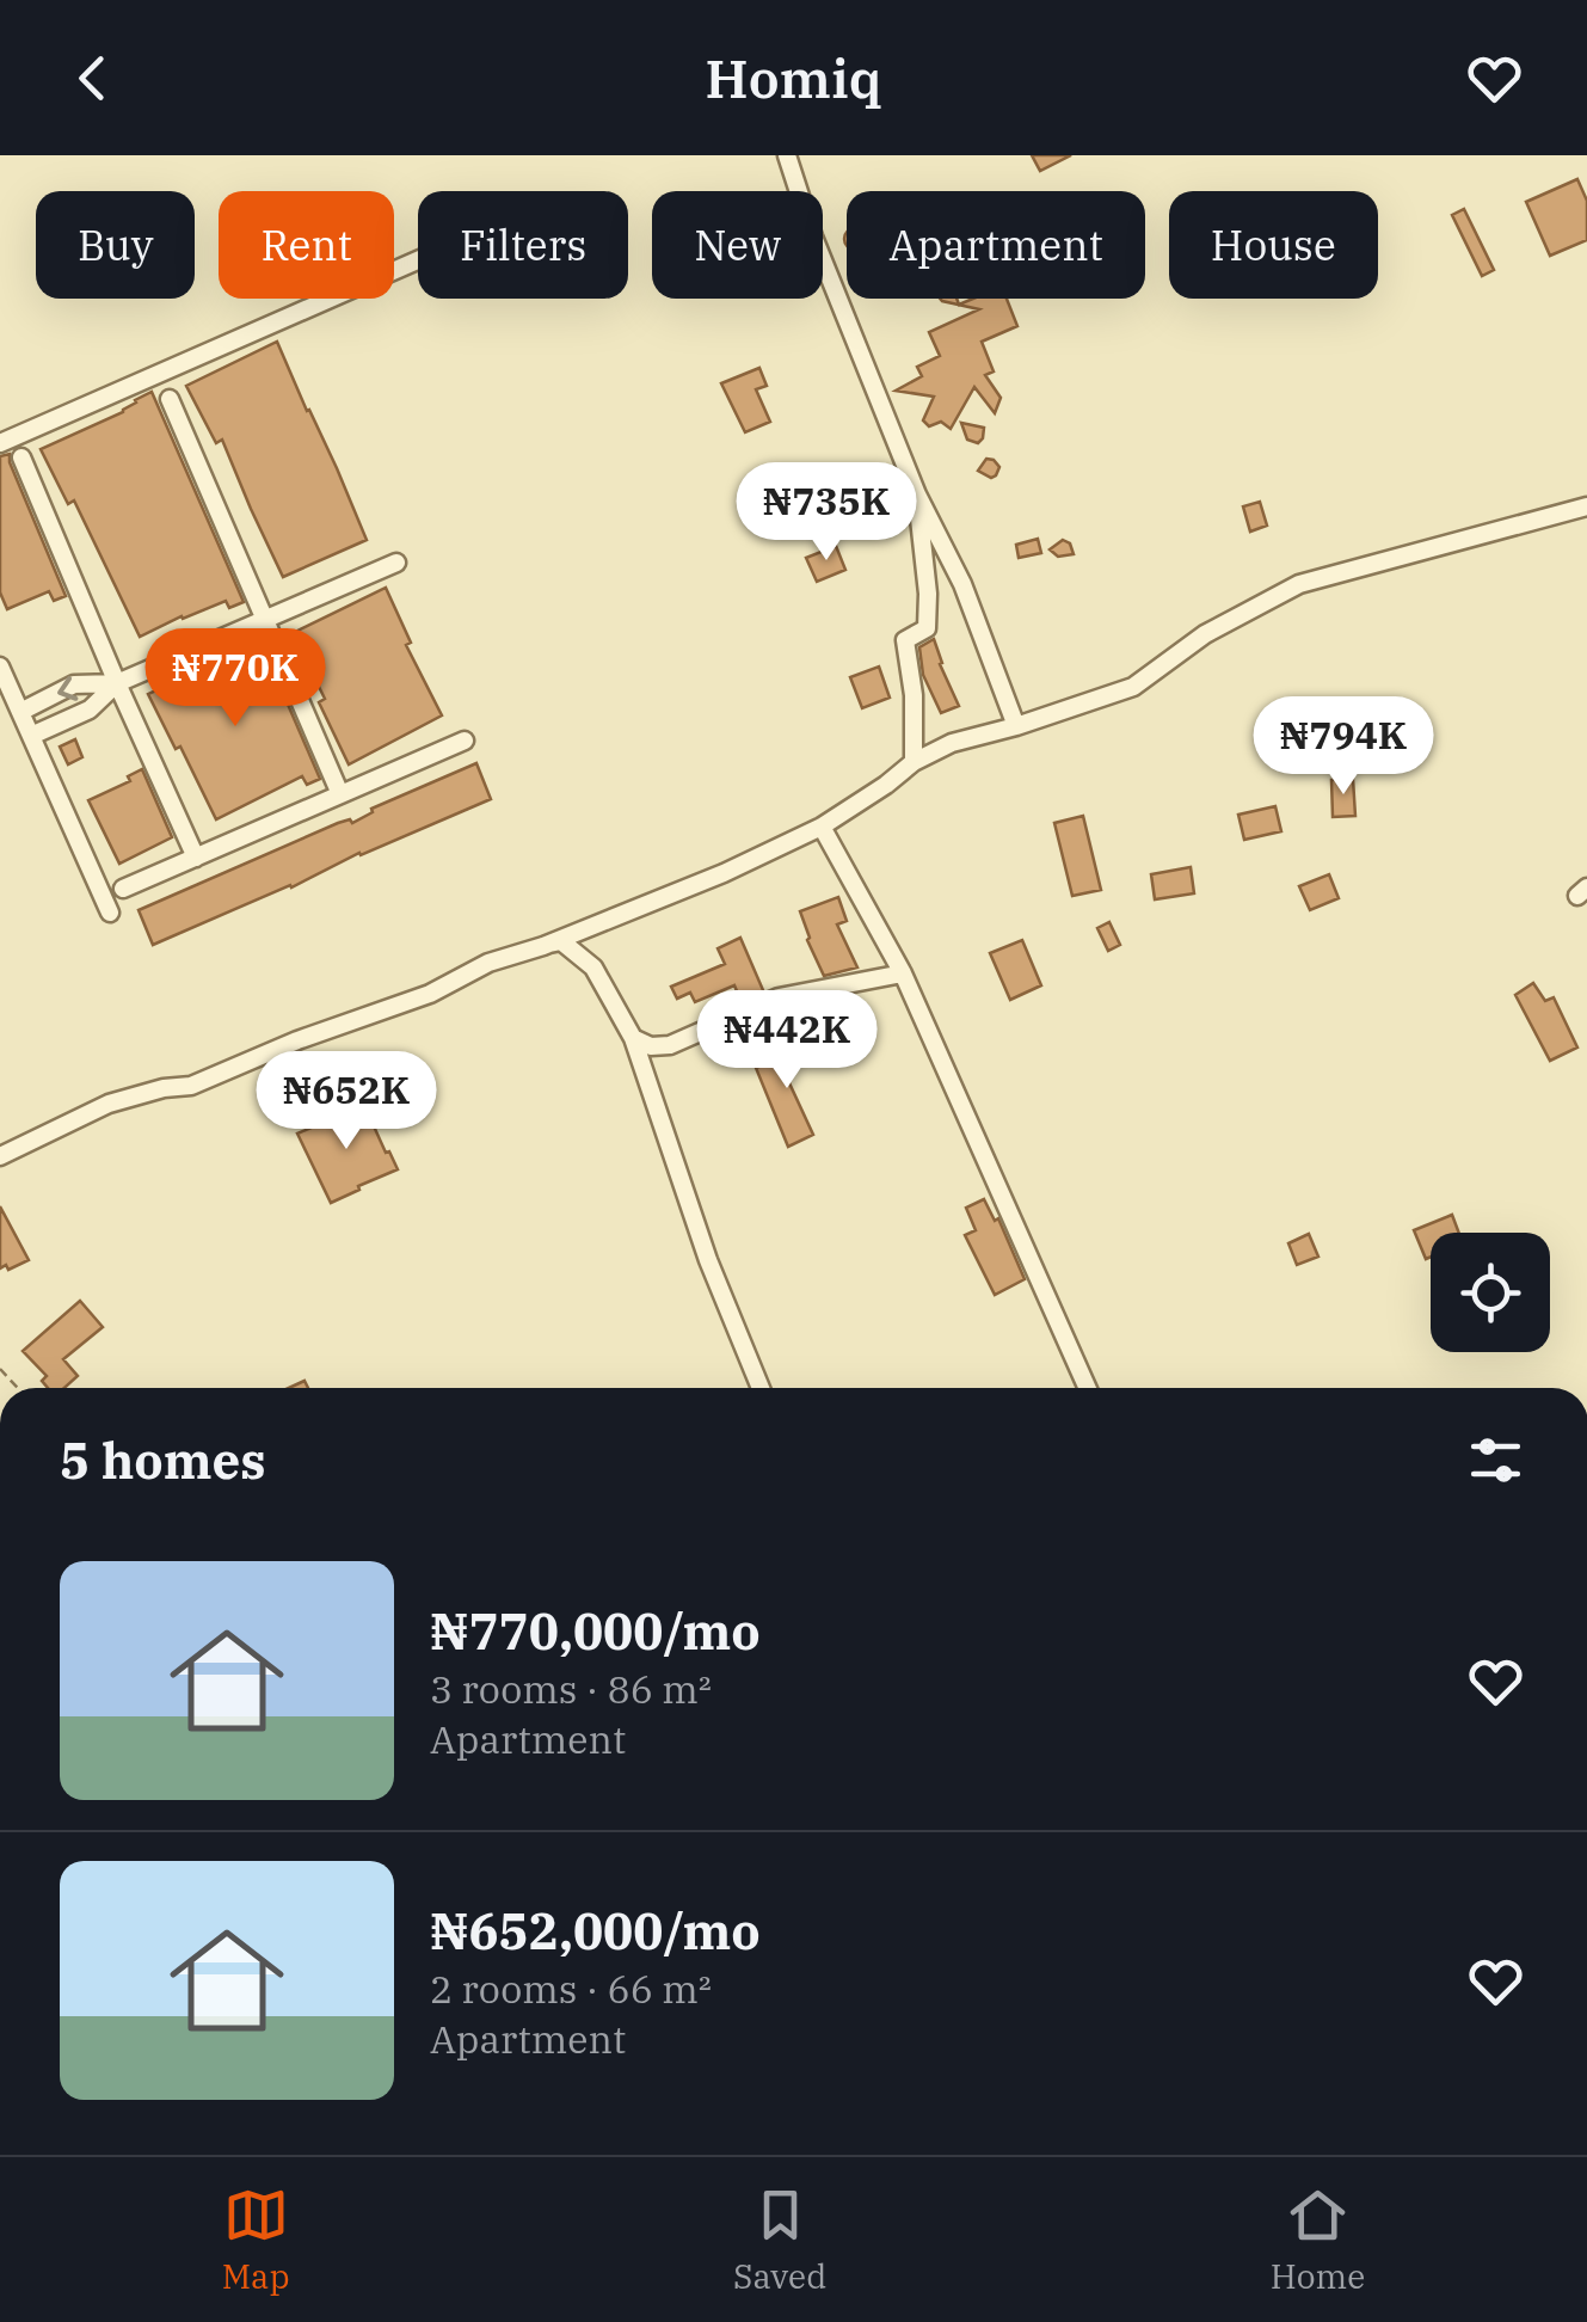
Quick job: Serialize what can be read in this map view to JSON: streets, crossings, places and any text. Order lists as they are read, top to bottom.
{
  "page": {
    "header": "Homiq",
    "chip": [
      "Buy",
      "Rent",
      "Filters",
      "New",
      "Apartment",
      "House"
    ],
    "price": [
      "₦735K",
      "₦770K",
      "₦794K",
      "₦442K",
      "₦652K"
    ],
    "heading": "5 homes",
    "list": [
      {
        "name": "₦770,000/mo",
        "note": "3 rooms · 86 m² · Apartment"
      },
      {
        "name": "₦652,000/mo",
        "note": "2 rooms · 66 m² · Apartment"
      }
    ],
    "tabs": ["Map", "Saved", "Home"]
  }
}
